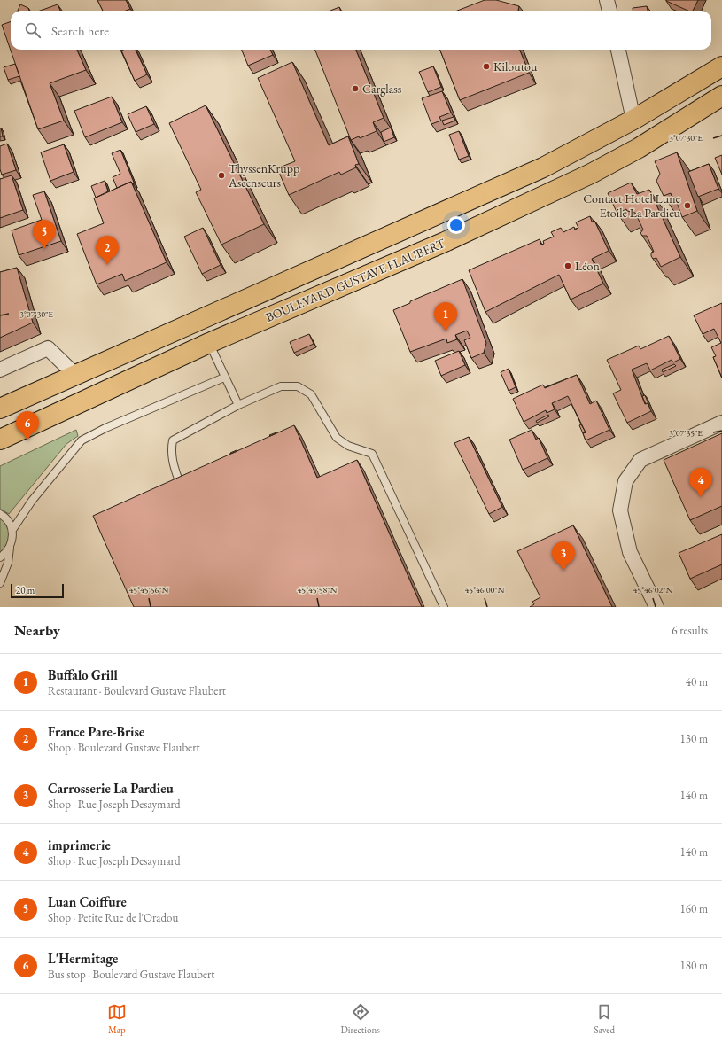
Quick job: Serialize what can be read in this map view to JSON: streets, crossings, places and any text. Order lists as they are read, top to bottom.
{
  "streets": {
    "main road": ["BOULEVARD GUSTAVE FLAUBERT"]
  },
  "places": [
    "Kiloutou",
    "Carglass",
    "ThyssenKrupp Ascenseurs",
    "Contact Hotel Lune Etoile La Pardieu",
    "Léon"
  ],
  "scale_bar": "20 m",
  "page": {
    "search": "Search here",
    "pins": [
      "5",
      "2",
      "1",
      "6",
      "4",
      "3"
    ],
    "scale": "20 m",
    "heading": ["Nearby", "6 results"],
    "list": [
      {
        "mark": "1",
        "name": "Buffalo Grill",
        "note": "Restaurant · Boulevard Gustave Flaubert",
        "value": "40 m"
      },
      {
        "mark": "2",
        "name": "France Pare-Brise",
        "note": "Shop · Boulevard Gustave Flaubert",
        "value": "130 m"
      },
      {
        "mark": "3",
        "name": "Carrosserie La Pardieu",
        "note": "Shop · Rue Joseph Desaymard",
        "value": "140 m"
      },
      {
        "mark": "4",
        "name": "imprimerie",
        "note": "Shop · Rue Joseph Desaymard",
        "value": "140 m"
      },
      {
        "mark": "5",
        "name": "Luan Coiffure",
        "note": "Shop · Petite Rue de l'Oradou",
        "value": "160 m"
      },
      {
        "mark": "6",
        "name": "L'Hermitage",
        "note": "Bus stop · Boulevard Gustave Flaubert",
        "value": "180 m"
      }
    ],
    "nav": ["Map", "Directions", "Saved"]
  },
  "coordinates": [
    "3°07'30\"E",
    "3°07'35\"E",
    "45°45'56\"N",
    "45°45'58\"N",
    "45°46'00\"N",
    "45°46'02\"N"
  ]
}
